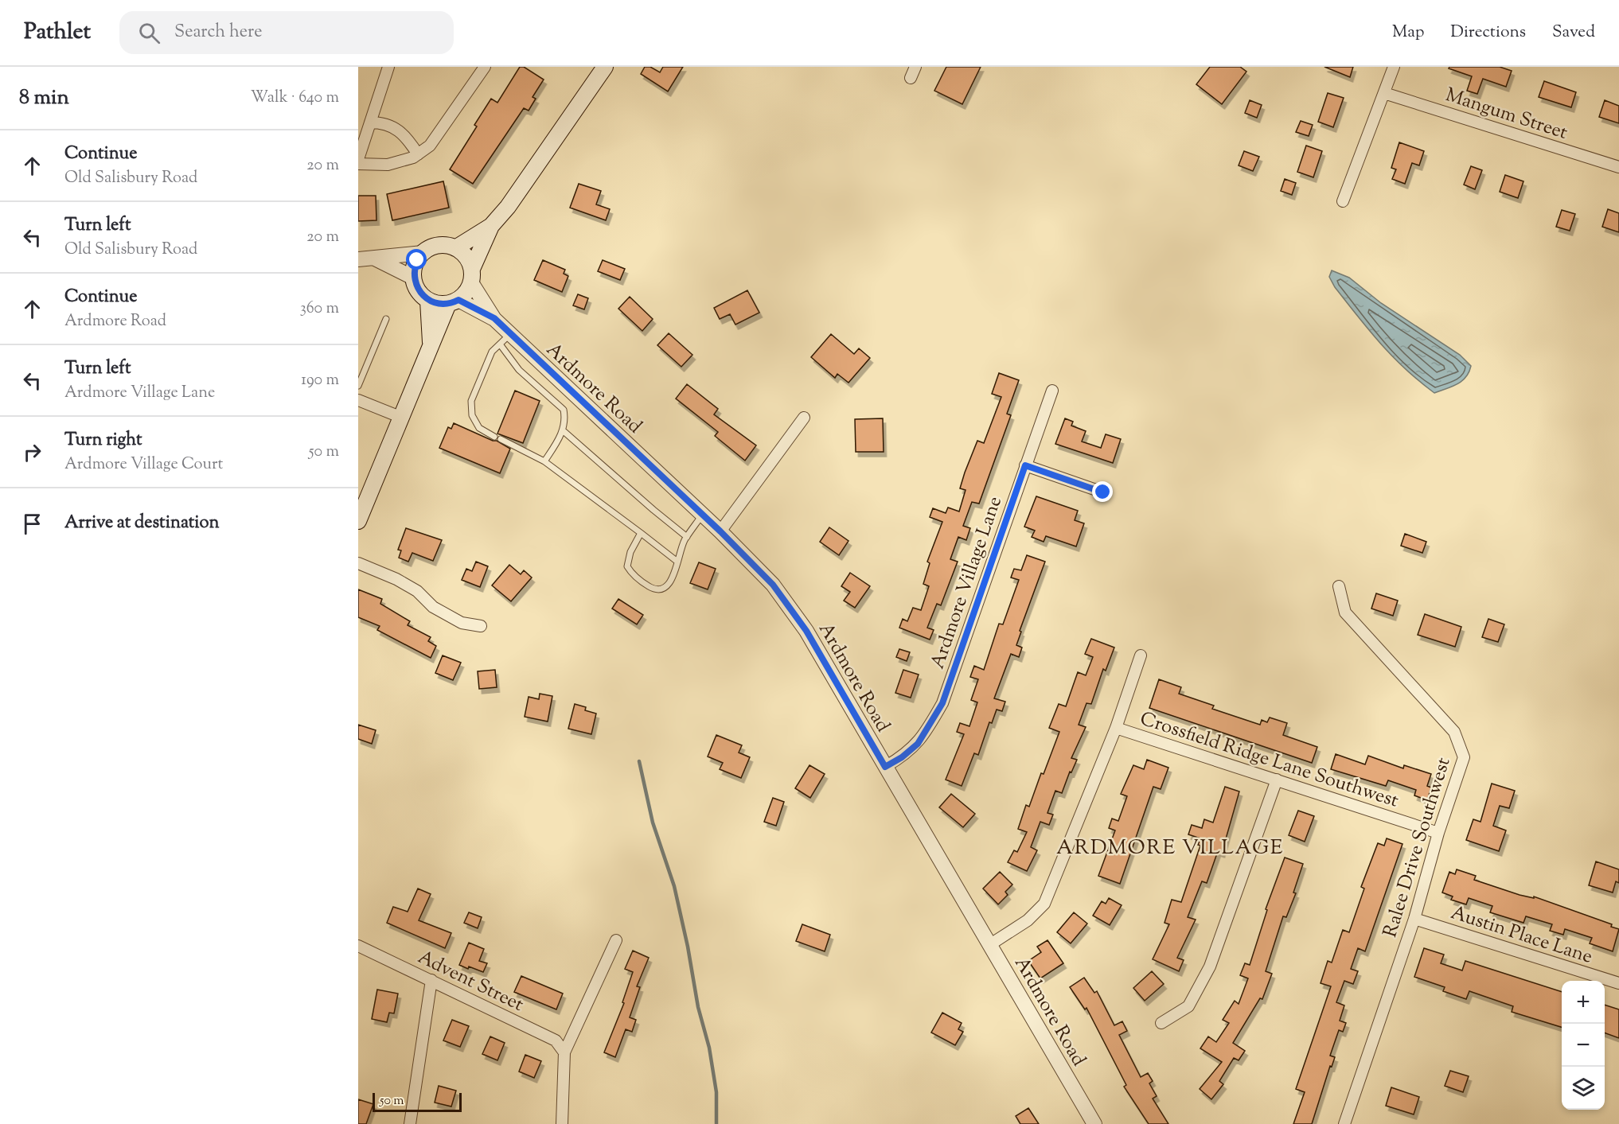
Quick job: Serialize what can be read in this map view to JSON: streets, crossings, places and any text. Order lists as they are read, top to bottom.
{
  "streets": {
    "street": [
      "Mangum Street",
      "Ardmore Road",
      "Ardmore Village Lane",
      "Crossfield Ridge Lane Southwest",
      "Ralee Drive Southwest",
      "Austin Place Lane",
      "Advent Street"
    ]
  },
  "crossings": [
    ["Ardmore Road", "Ardmore Village Lane"],
    ["Crossfield Ridge Lane Southwest", "Ralee Drive Southwest"],
    ["Ralee Drive Southwest", "Austin Place Lane"]
  ],
  "districts": ["ARDMORE VILLAGE"],
  "scale_bar": "50 m",
  "page": {
    "header": "Pathlet",
    "search": "Search here",
    "nav": ["Map", "Directions", "Saved"],
    "heading": ["8 min", "Walk · 640 m"],
    "list": [
      ["Continue", "Old Salisbury Road", "20 m"],
      ["Turn left", "Old Salisbury Road", "20 m"],
      ["Continue", "Ardmore Road", "360 m"],
      ["Turn left", "Ardmore Village Lane", "190 m"],
      ["Turn right", "Ardmore Village Court", "50 m"],
      "Arrive at destination"
    ],
    "map_buttons": ["+", "−"],
    "scale": "50 m"
  }
}
